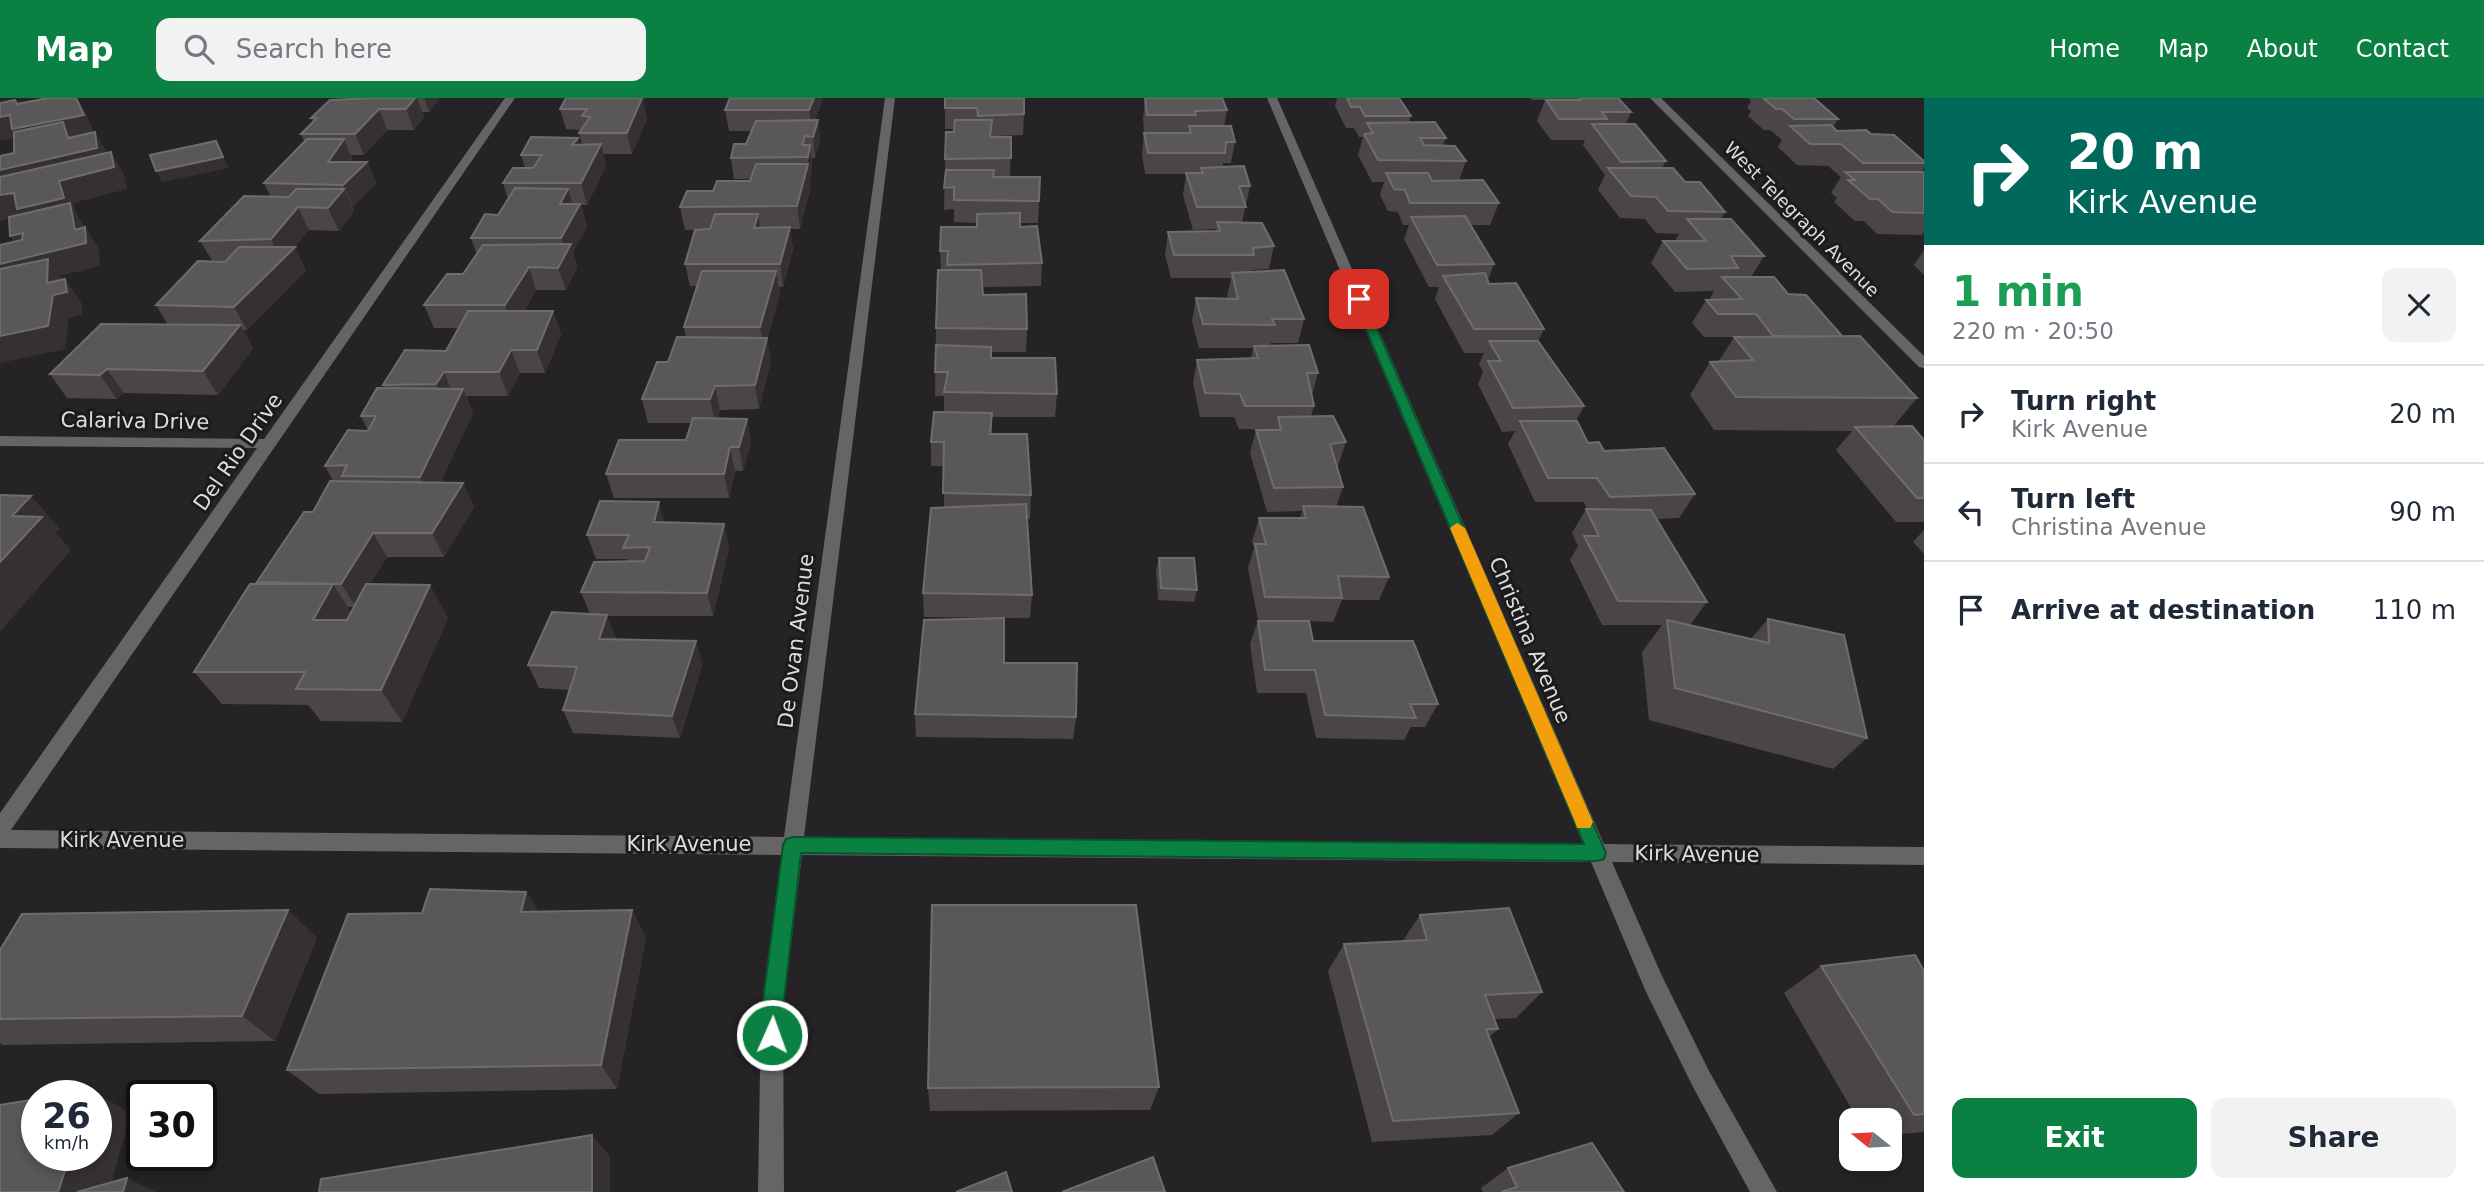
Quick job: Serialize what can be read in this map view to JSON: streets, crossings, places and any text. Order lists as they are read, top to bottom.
{
  "streets": {
    "street": [
      "West Telegraph Avenue",
      "Calariva Drive",
      "Del Rio Drive",
      "Christina Avenue",
      "De Ovan Avenue",
      "Kirk Avenue"
    ]
  },
  "crossings": [
    ["Calariva Drive", "Del Rio Drive"],
    ["Christina Avenue", "Kirk Avenue"],
    ["De Ovan Avenue", "Kirk Avenue"]
  ],
  "north": "left",
  "page": {
    "header": "Map",
    "search": "Search here",
    "nav": [
      "Home",
      "Map",
      "About",
      "Contact"
    ],
    "turn": ["20 m", "Kirk Avenue"],
    "heading": ["1 min", "220 m · 20:50"],
    "list": [
      {
        "name": "Turn right",
        "note": "Kirk Avenue",
        "value": "20 m"
      },
      {
        "name": "Turn left",
        "note": "Christina Avenue",
        "value": "90 m"
      },
      {
        "name": "Arrive at destination",
        "value": "110 m"
      }
    ],
    "speed": "26 km/h",
    "limit": "30",
    "buttons": ["Exit", "Share"]
  }
}
